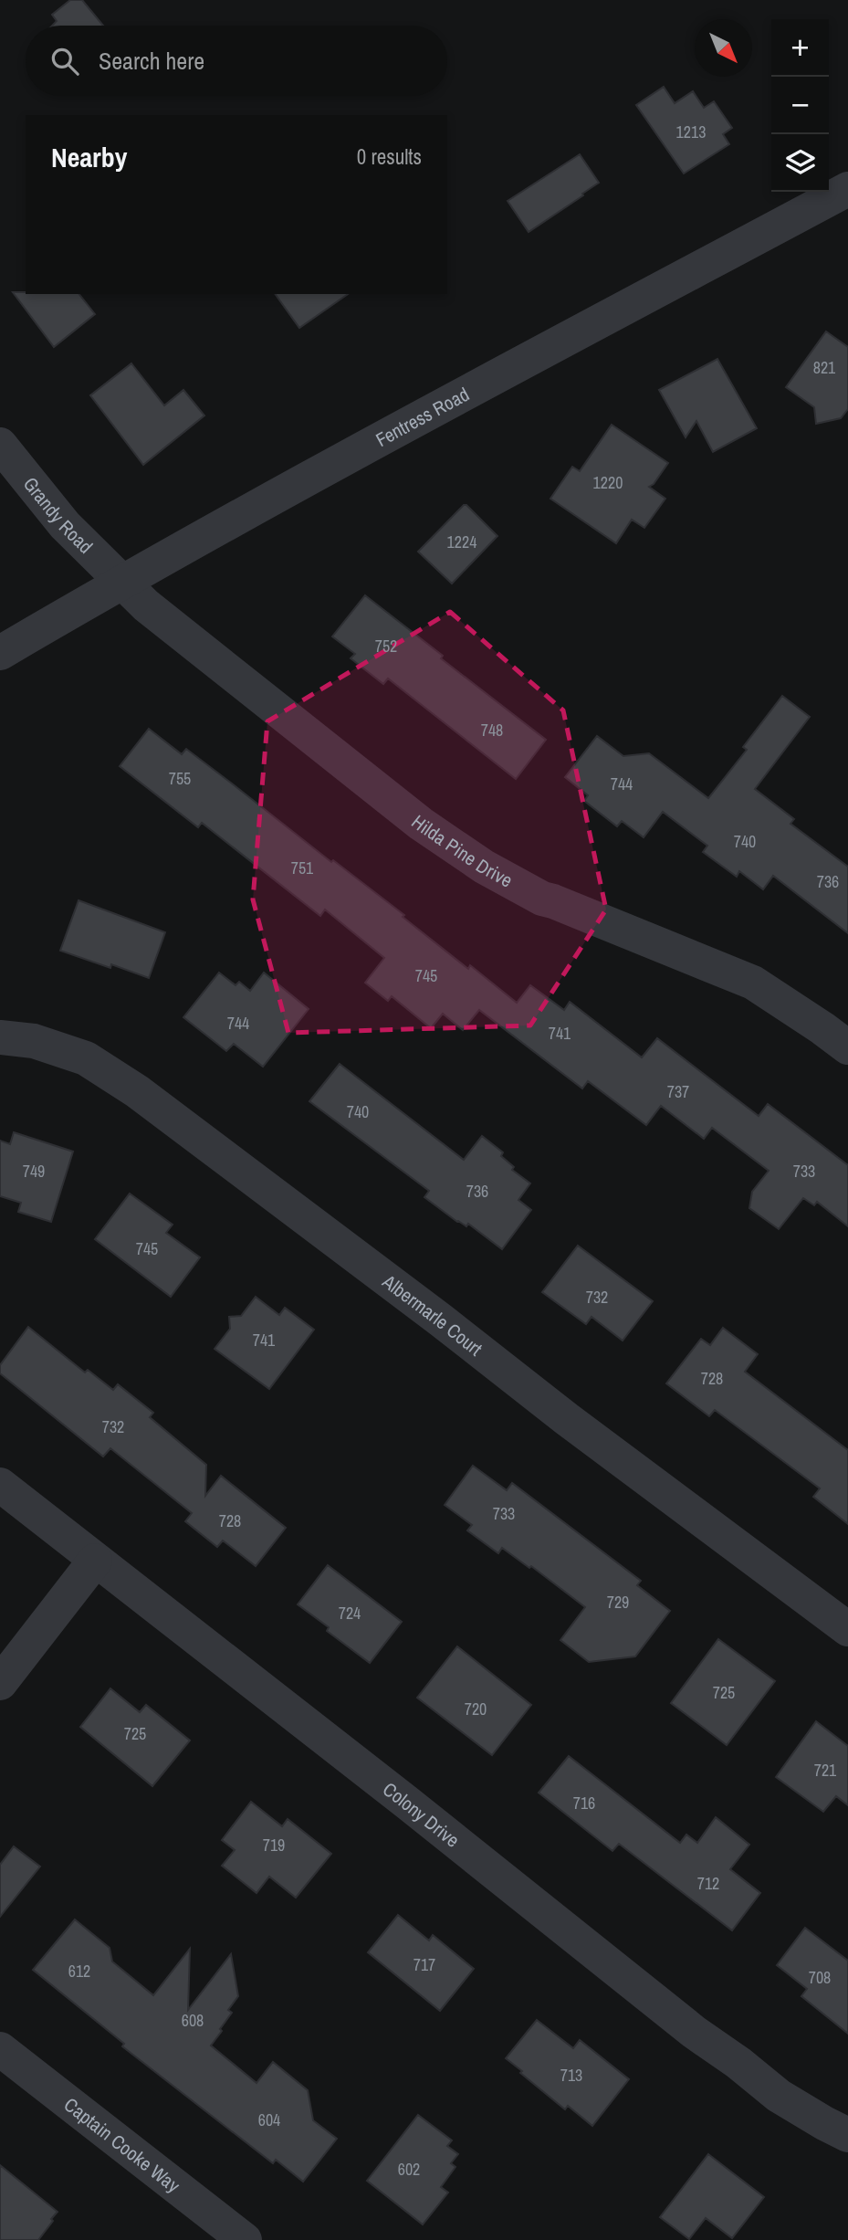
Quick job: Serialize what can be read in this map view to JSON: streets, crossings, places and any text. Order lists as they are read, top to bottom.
{
  "streets": {
    "street": [
      "Fentress Road",
      "Grandy Road",
      "Hilda Pine Drive",
      "Albermarle Court",
      "Colony Drive",
      "Captain Cooke Way"
    ]
  },
  "crossings": [
    ["Fentress Road", "Grandy Road"],
    ["Fentress Road", "Hilda Pine Drive"],
    ["Grandy Road", "Hilda Pine Drive"]
  ],
  "house_numbers": [
    "1213",
    "821",
    "1220",
    "1224",
    "752",
    "748",
    "755",
    "744",
    "740",
    "751",
    "736",
    "745",
    "744",
    "741",
    "737",
    "740",
    "749",
    "733",
    "736",
    "745",
    "732",
    "741",
    "728",
    "732",
    "733",
    "728",
    "729",
    "724",
    "725",
    "720",
    "725",
    "721",
    "716",
    "719",
    "712",
    "717",
    "612",
    "708",
    "608",
    "713",
    "604",
    "602"
  ],
  "north": "bottom right",
  "page": {
    "map_buttons": ["+", "−"],
    "search": "Search here",
    "heading": ["Nearby", "0 results"]
  }
}
